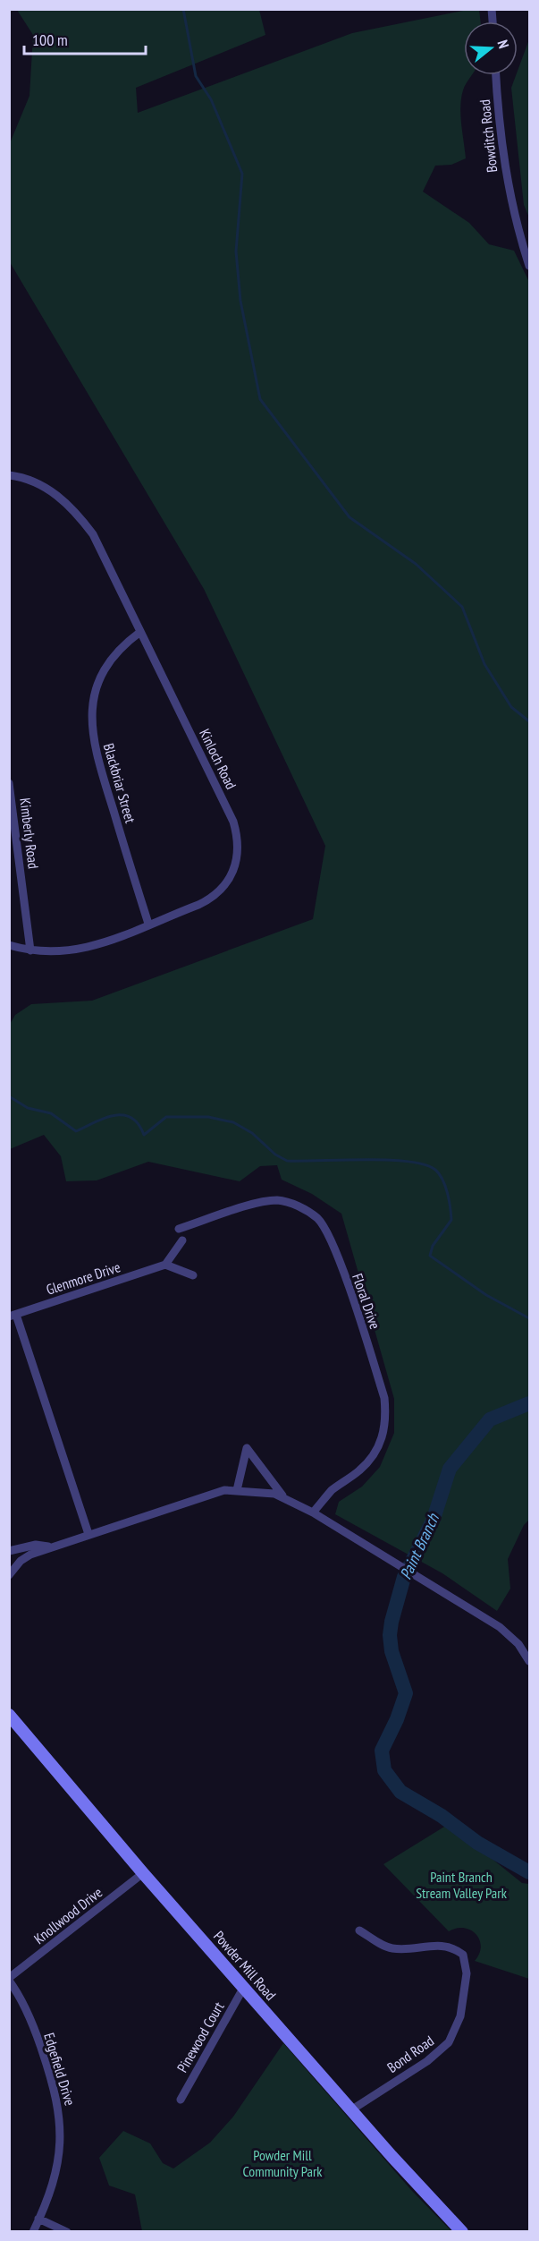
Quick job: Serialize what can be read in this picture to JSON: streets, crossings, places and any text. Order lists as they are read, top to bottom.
{
  "streets": {
    "main road": ["Powder Mill Road"],
    "street": [
      "Bowditch Road",
      "Kinloch Road",
      "Blackbriar Street",
      "Kimberly Road",
      "Glenmore Drive",
      "Floral Drive",
      "Knollwood Drive",
      "Pinewood Court",
      "Bond Road",
      "Edgefield Drive"
    ]
  },
  "crossings": [
    ["Kinloch Road", "Blackbriar Street"],
    ["Kinloch Road", "Kimberly Road"],
    ["Knollwood Drive", "Powder Mill Road"],
    ["Knollwood Drive", "Edgefield Drive"],
    ["Powder Mill Road", "Pinewood Court"],
    ["Powder Mill Road", "Bond Road"]
  ],
  "water": ["Paint Branch"],
  "parks": ["Paint Branch Stream Valley Park", "Powder Mill Community Park"],
  "scale_bar": "100 m",
  "north": "right"
}
